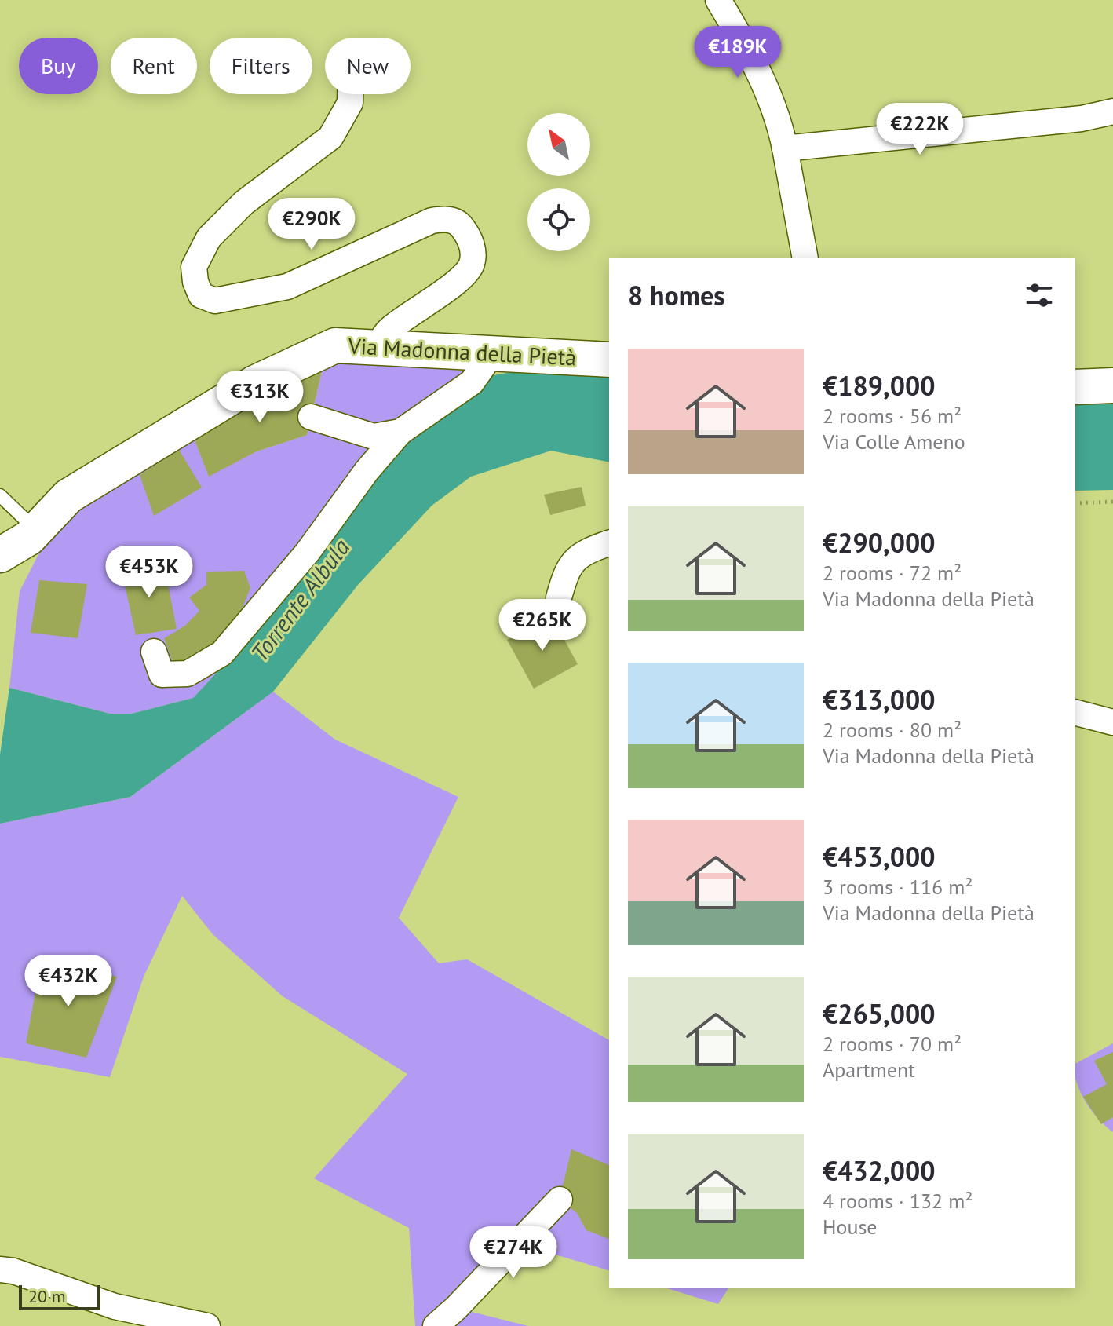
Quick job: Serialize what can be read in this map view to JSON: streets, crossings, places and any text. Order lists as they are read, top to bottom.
{
  "streets": {
    "main road": ["Via Madonna della Pietà"]
  },
  "water": ["Torrente Albula"],
  "scale_bar": "20 m",
  "north": "top left",
  "page": {
    "price": [
      "€189K",
      "€222K",
      "€290K",
      "€313K",
      "€453K",
      "€265K",
      "€432K",
      "€274K"
    ],
    "chip": [
      "Buy",
      "Rent",
      "Filters",
      "New"
    ],
    "heading": "8 homes",
    "list": [
      {
        "name": "€189,000",
        "note": "2 rooms · 56 m² · Via Colle Ameno"
      },
      {
        "name": "€290,000",
        "note": "2 rooms · 72 m² · Via Madonna della Pietà"
      },
      {
        "name": "€313,000",
        "note": "2 rooms · 80 m² · Via Madonna della Pietà"
      },
      {
        "name": "€453,000",
        "note": "3 rooms · 116 m² · Via Madonna della Pietà"
      },
      {
        "name": "€265,000",
        "note": "2 rooms · 70 m² · Apartment"
      },
      {
        "name": "€432,000",
        "note": "4 rooms · 132 m² · House"
      }
    ],
    "scale": "20 m"
  }
}
